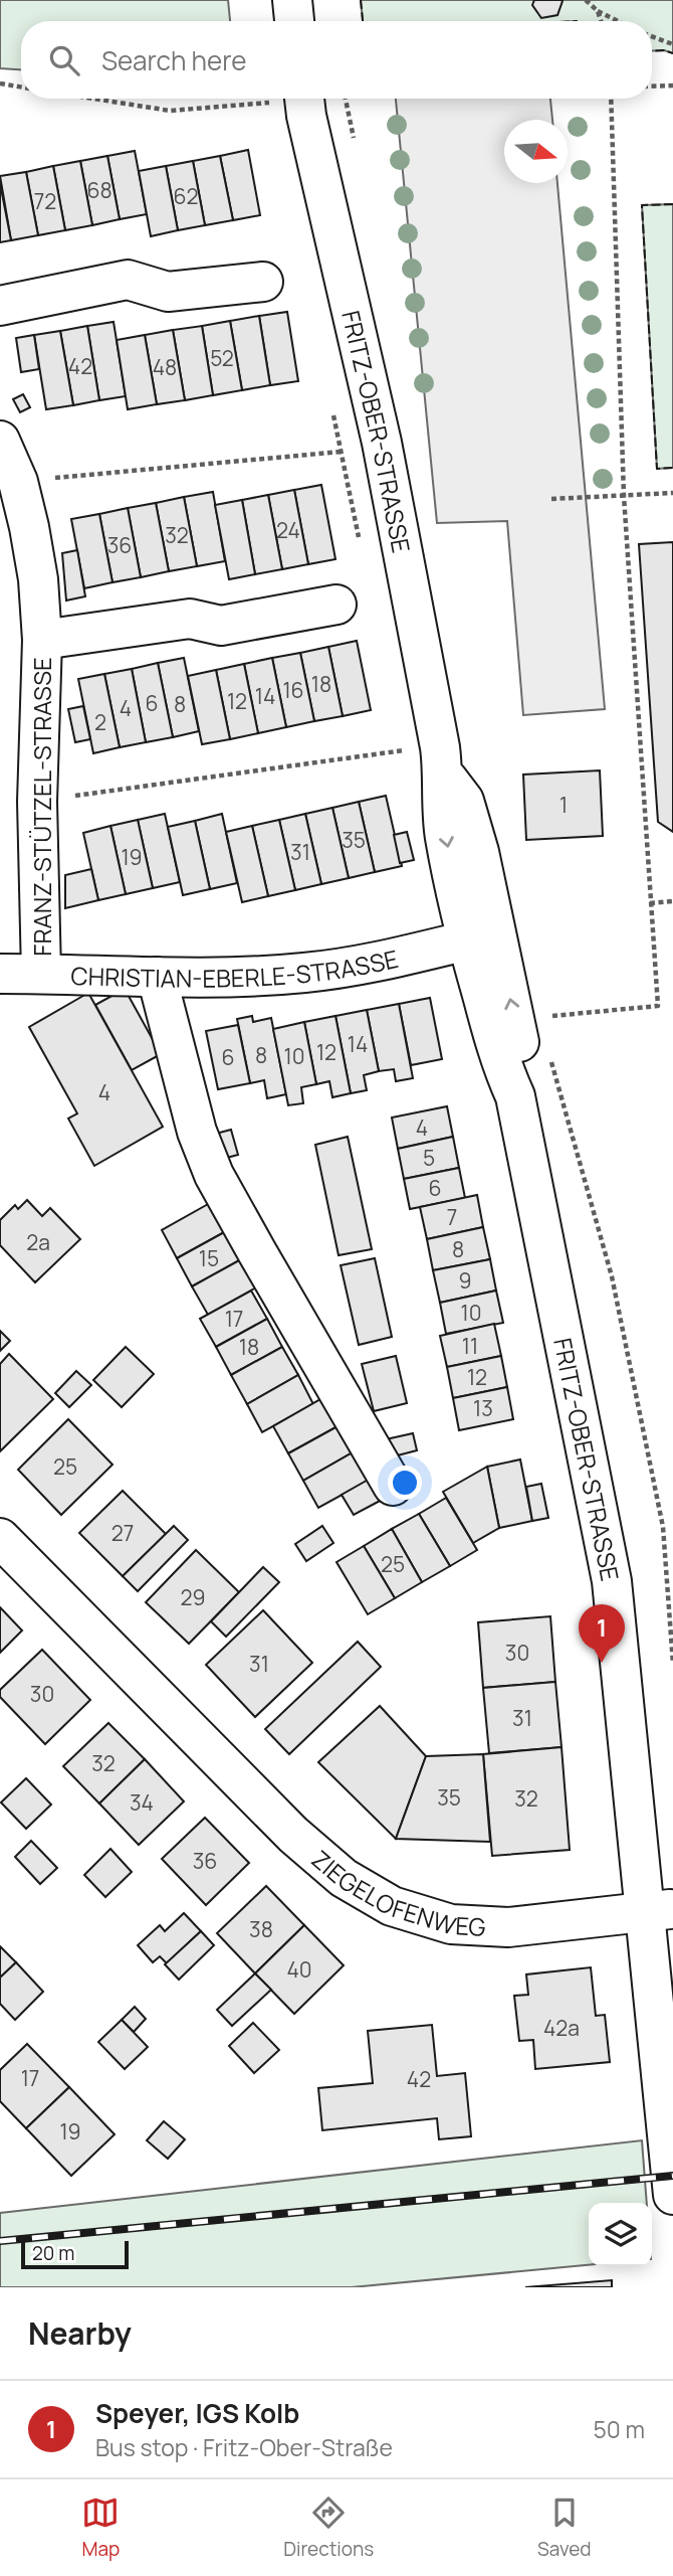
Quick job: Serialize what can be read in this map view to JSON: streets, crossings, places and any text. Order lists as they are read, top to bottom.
{
  "streets": {
    "street": [
      "FRITZ-OBER-STRASSE",
      "FRANZ-STÜTZEL-STRASSE",
      "CHRISTIAN-EBERLE-STRASSE",
      "ZIEGELOFENWEG"
    ]
  },
  "crossings": [
    ["FRITZ-OBER-STRASSE", "CHRISTIAN-EBERLE-STRASSE"],
    ["FRITZ-OBER-STRASSE", "ZIEGELOFENWEG"],
    ["FRANZ-STÜTZEL-STRASSE", "CHRISTIAN-EBERLE-STRASSE"]
  ],
  "house_numbers": [
    "68",
    "62",
    "72",
    "52",
    "42",
    "48",
    "24",
    "32",
    "36",
    "18",
    "16",
    "14",
    "12",
    "6",
    "8",
    "4",
    "2",
    "1",
    "35",
    "31",
    "19",
    "14",
    "12",
    "8",
    "10",
    "6",
    "4",
    "4",
    "5",
    "6",
    "7",
    "2a",
    "8",
    "15",
    "9",
    "10",
    "17",
    "11",
    "18",
    "12",
    "13",
    "25",
    "27",
    "25",
    "29",
    "30",
    "31",
    "30",
    "31",
    "32",
    "35",
    "32",
    "34",
    "36",
    "38",
    "40",
    "42a",
    "17",
    "42",
    "19"
  ],
  "scale_bar": "20 m",
  "north": "right",
  "page": {
    "search": "Search here",
    "pins": "1",
    "scale": "20 m",
    "heading": "Nearby",
    "list": [
      {
        "mark": "1",
        "name": "Speyer, IGS Kolb",
        "note": "Bus stop · Fritz-Ober-Straße",
        "value": "50 m"
      }
    ],
    "nav": ["Map", "Directions", "Saved"]
  }
}
